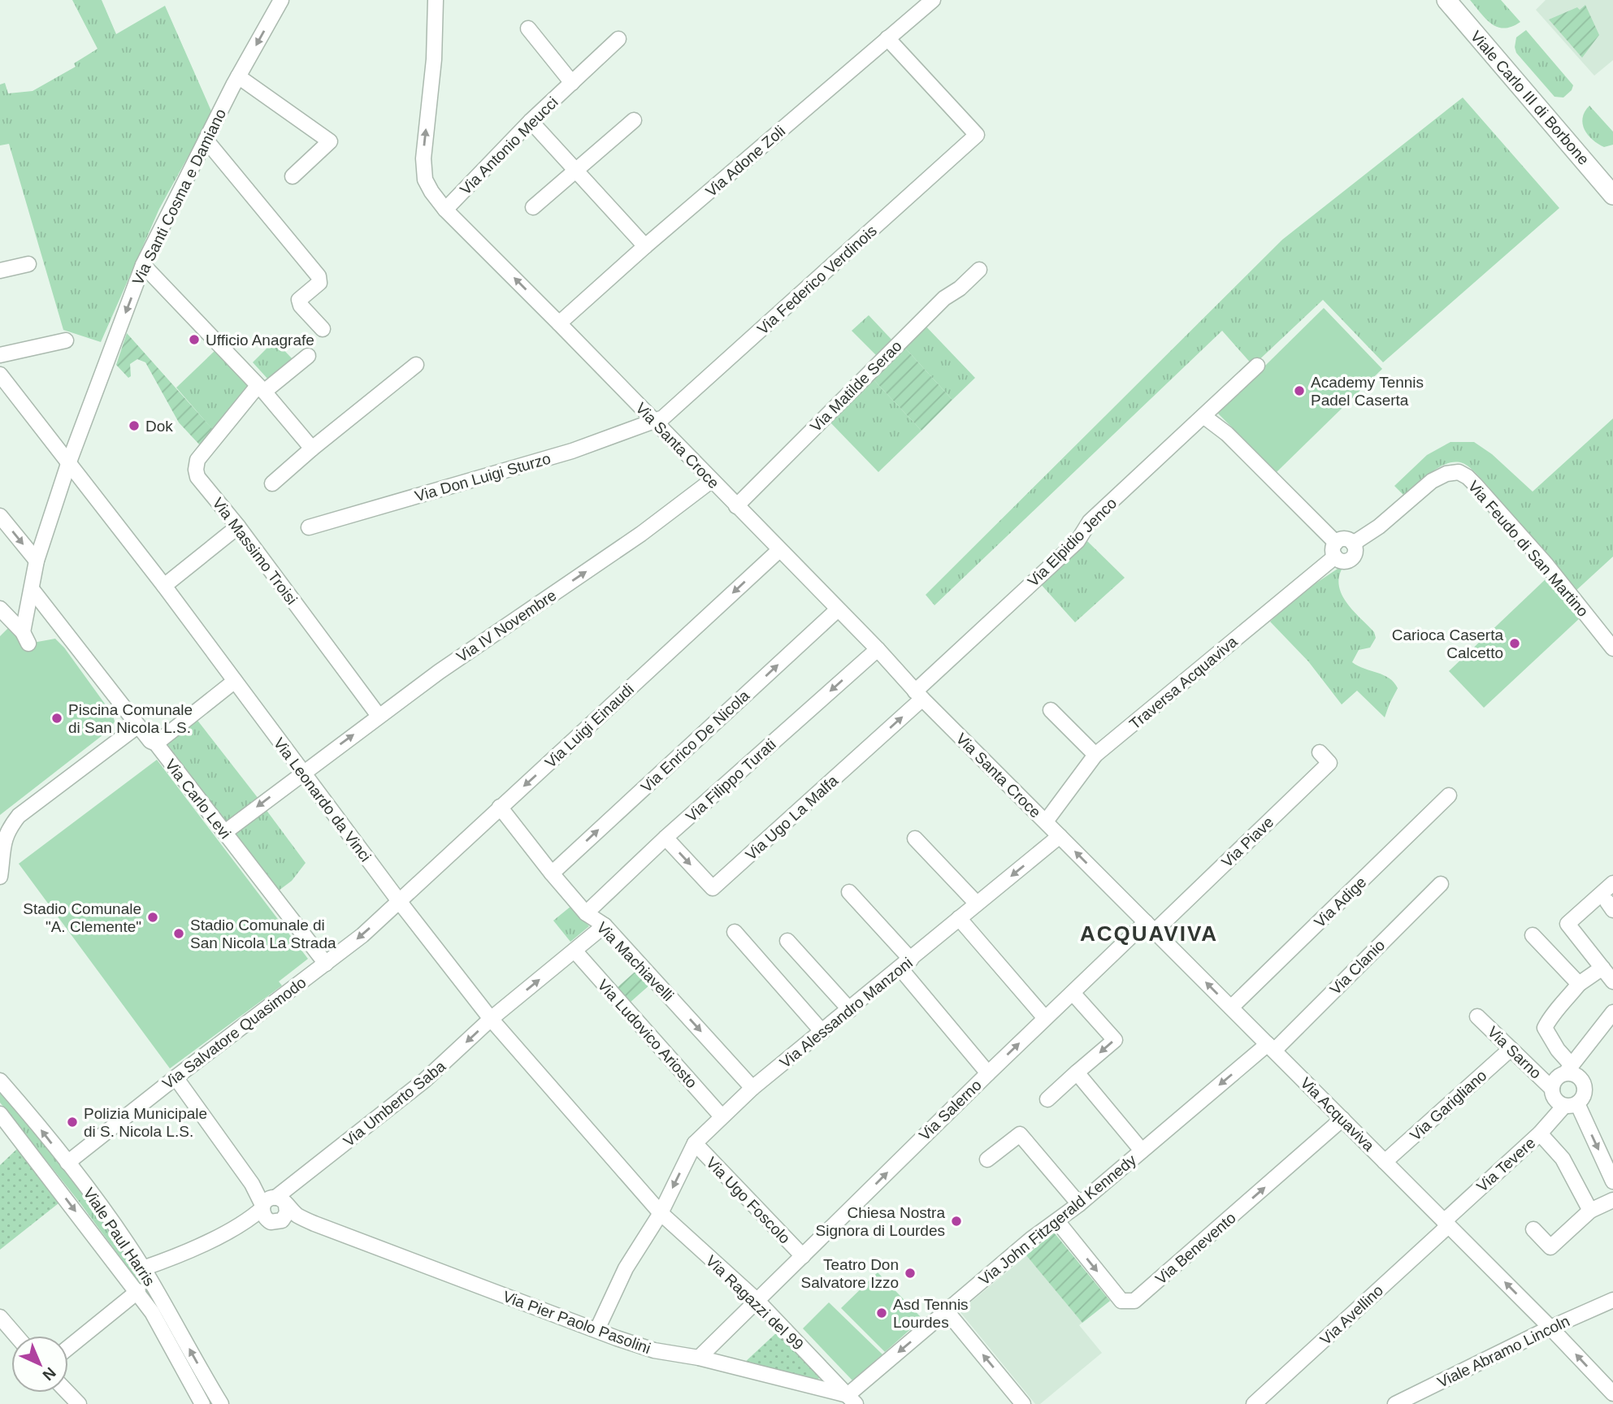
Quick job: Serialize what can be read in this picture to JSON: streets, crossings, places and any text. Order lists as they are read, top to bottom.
{
  "streets": {
    "main road": ["Viale Carlo III di Borbone"],
    "street": [
      "Via Antonio Meucci",
      "Via Adone Zoli",
      "Via Santi Cosma e Damiano",
      "Via Federico Verdinois",
      "Via Matilde Serao",
      "Via Santa Croce",
      "Via Don Luigi Sturzo",
      "Via Elpidio Jenco",
      "Via Feudo di San Martino",
      "Via Massimo Troisi",
      "Via IV Novembre",
      "Traversa Acquaviva",
      "Via Luigi Einaudi",
      "Via Enrico De Nicola",
      "Via Filippo Turati",
      "Via Carlo Levi",
      "Via Leonardo da Vinci",
      "Via Ugo La Malfa",
      "Via Piave",
      "Via Adige",
      "Via Machiavelli",
      "Via Clanio",
      "Via Alessandro Manzoni",
      "Via Salvatore Quasimodo",
      "Via Ludovico Ariosto",
      "Via Sarno",
      "Via Umberto Saba",
      "Via Garigliano",
      "Via Salerno",
      "Via Acquaviva",
      "Via Tevere",
      "Via Ugo Foscolo",
      "Via John Fitzgerald Kennedy",
      "Viale Paul Harris",
      "Via Benevento",
      "Via Ragazzi del 99",
      "Via Avellino",
      "Via Pier Paolo Pasolini",
      "Viale Abramo Lincoln"
    ]
  },
  "crossings": [
    ["Via Antonio Meucci", "Via Santa Croce"],
    ["Via Adone Zoli", "Via Federico Verdinois"],
    ["Via Adone Zoli", "Via Santa Croce"],
    ["Via Santi Cosma e Damiano", "Via Carlo Levi"],
    ["Via Santi Cosma e Damiano", "Via Leonardo da Vinci"],
    ["Via Federico Verdinois", "Via Santa Croce"],
    ["Via Federico Verdinois", "Via Don Luigi Sturzo"],
    ["Via Matilde Serao", "Via Santa Croce"],
    ["Via Santa Croce", "Via Don Luigi Sturzo"],
    ["Via Santa Croce", "Via Elpidio Jenco"],
    ["Via Santa Croce", "Via IV Novembre"],
    ["Via Santa Croce", "Traversa Acquaviva"],
    ["Via Santa Croce", "Via Luigi Einaudi"],
    ["Via Santa Croce", "Via Enrico De Nicola"],
    ["Via Santa Croce", "Via Filippo Turati"],
    ["Via Santa Croce", "Via Ugo La Malfa"],
    ["Via Santa Croce", "Via Alessandro Manzoni"],
    ["Via Santa Croce", "Via Acquaviva"],
    ["Via Elpidio Jenco", "Via Ugo La Malfa"],
    ["Via Feudo di San Martino", "Traversa Acquaviva"],
    ["Via Massimo Troisi", "Via IV Novembre"],
    ["Via IV Novembre", "Via Carlo Levi"],
    ["Via IV Novembre", "Via Leonardo da Vinci"],
    ["Via Luigi Einaudi", "Via Leonardo da Vinci"],
    ["Via Luigi Einaudi", "Via Machiavelli"],
    ["Via Luigi Einaudi", "Via Salvatore Quasimodo"],
    ["Via Enrico De Nicola", "Via Machiavelli"],
    ["Via Filippo Turati", "Via Ugo La Malfa"],
    ["Via Filippo Turati", "Via Machiavelli"],
    ["Via Carlo Levi", "Via Salvatore Quasimodo"],
    ["Via Leonardo da Vinci", "Via Alessandro Manzoni"],
    ["Via Leonardo da Vinci", "Via Salvatore Quasimodo"],
    ["Via Leonardo da Vinci", "Via Umberto Saba"],
    ["Via Leonardo da Vinci", "Via Ragazzi del 99"],
    ["Via Piave", "Via Salerno"],
    ["Via Piave", "Via Acquaviva"],
    ["Via Adige", "Via Acquaviva"],
    ["Via Machiavelli", "Via Alessandro Manzoni"],
    ["Via Machiavelli", "Via Umberto Saba"],
    ["Via Clanio", "Via Acquaviva"],
    ["Via Clanio", "Via John Fitzgerald Kennedy"],
    ["Via Alessandro Manzoni", "Via Ludovico Ariosto"],
    ["Via Alessandro Manzoni", "Via Acquaviva"],
    ["Via Alessandro Manzoni", "Via Ugo Foscolo"],
    ["Via Alessandro Manzoni", "Via Ragazzi del 99"],
    ["Via Alessandro Manzoni", "Via Pier Paolo Pasolini"],
    ["Via Salvatore Quasimodo", "Viale Paul Harris"],
    ["Via Ludovico Ariosto", "Via Umberto Saba"],
    ["Via Sarno", "Via Garigliano"],
    ["Via Sarno", "Via Tevere"],
    ["Via Umberto Saba", "Via Pier Paolo Pasolini"],
    ["Via Garigliano", "Via Acquaviva"],
    ["Via Salerno", "Via Acquaviva"],
    ["Via Salerno", "Via Ugo Foscolo"],
    ["Via Salerno", "Via Ragazzi del 99"],
    ["Via Salerno", "Via Pier Paolo Pasolini"],
    ["Via Acquaviva", "Via Tevere"],
    ["Via Acquaviva", "Via John Fitzgerald Kennedy"],
    ["Via Acquaviva", "Via Benevento"],
    ["Via Acquaviva", "Via Avellino"],
    ["Via Acquaviva", "Viale Abramo Lincoln"],
    ["Via Tevere", "Via Avellino"],
    ["Via John Fitzgerald Kennedy", "Via Benevento"],
    ["Via John Fitzgerald Kennedy", "Via Ragazzi del 99"],
    ["Via John Fitzgerald Kennedy", "Via Pier Paolo Pasolini"],
    ["Viale Paul Harris", "Via Pier Paolo Pasolini"],
    ["Via Ragazzi del 99", "Via Pier Paolo Pasolini"]
  ],
  "one_way": [
    "Via Santi Cosma e Damiano",
    "Via Luigi Einaudi",
    "Via Enrico De Nicola",
    "Via Filippo Turati",
    "Via Ugo La Malfa",
    "Via Salerno",
    "Via Acquaviva",
    "Via John Fitzgerald Kennedy"
  ],
  "districts": ["ACQUAVIVA"],
  "places": [
    "Ufficio Anagrafe",
    "Academy Tennis Padel Caserta",
    "Dok",
    "Carioca Caserta Calcetto",
    "Piscina Comunale di San Nicola L.S.",
    "Stadio Comunale \"A. Clemente\"",
    "Stadio Comunale di San Nicola La Strada",
    "Polizia Municipale di S. Nicola L.S.",
    "Chiesa Nostra Signora di Lourdes",
    "Teatro Don Salvatore Izzo",
    "Asd Tennis Lourdes"
  ],
  "north": "bottom right"
}
